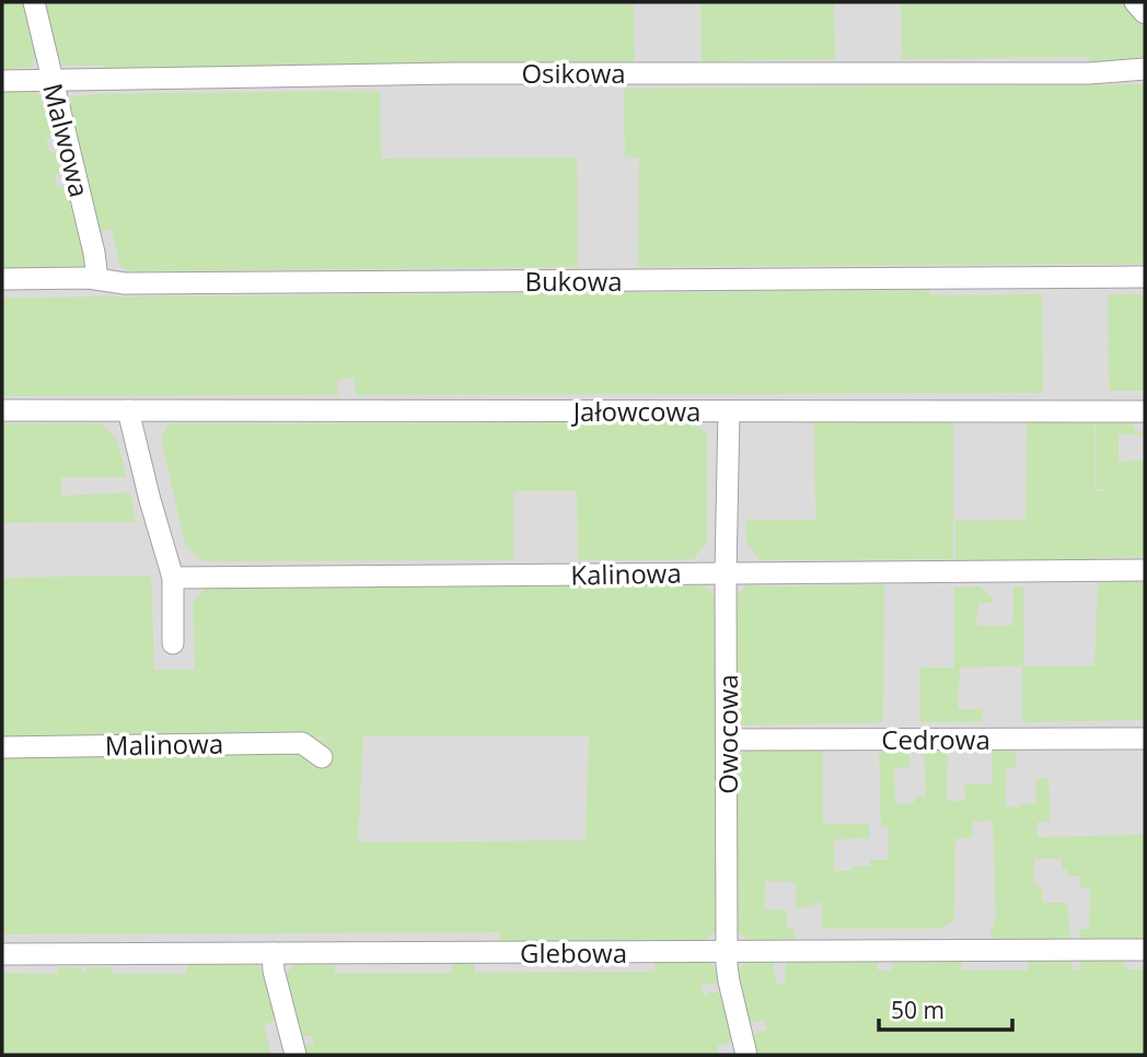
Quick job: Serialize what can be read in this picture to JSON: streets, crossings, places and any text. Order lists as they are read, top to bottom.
{
  "streets": {
    "street": [
      "Osikowa",
      "Malwowa",
      "Bukowa",
      "Jałowcowa",
      "Kalinowa",
      "Owocowa",
      "Cedrowa",
      "Malinowa",
      "Glebowa"
    ]
  },
  "crossings": [
    ["Osikowa", "Malwowa"],
    ["Malwowa", "Bukowa"],
    ["Jałowcowa", "Owocowa"],
    ["Kalinowa", "Owocowa"],
    ["Owocowa", "Cedrowa"],
    ["Owocowa", "Glebowa"]
  ],
  "scale_bar": "50 m"
}
